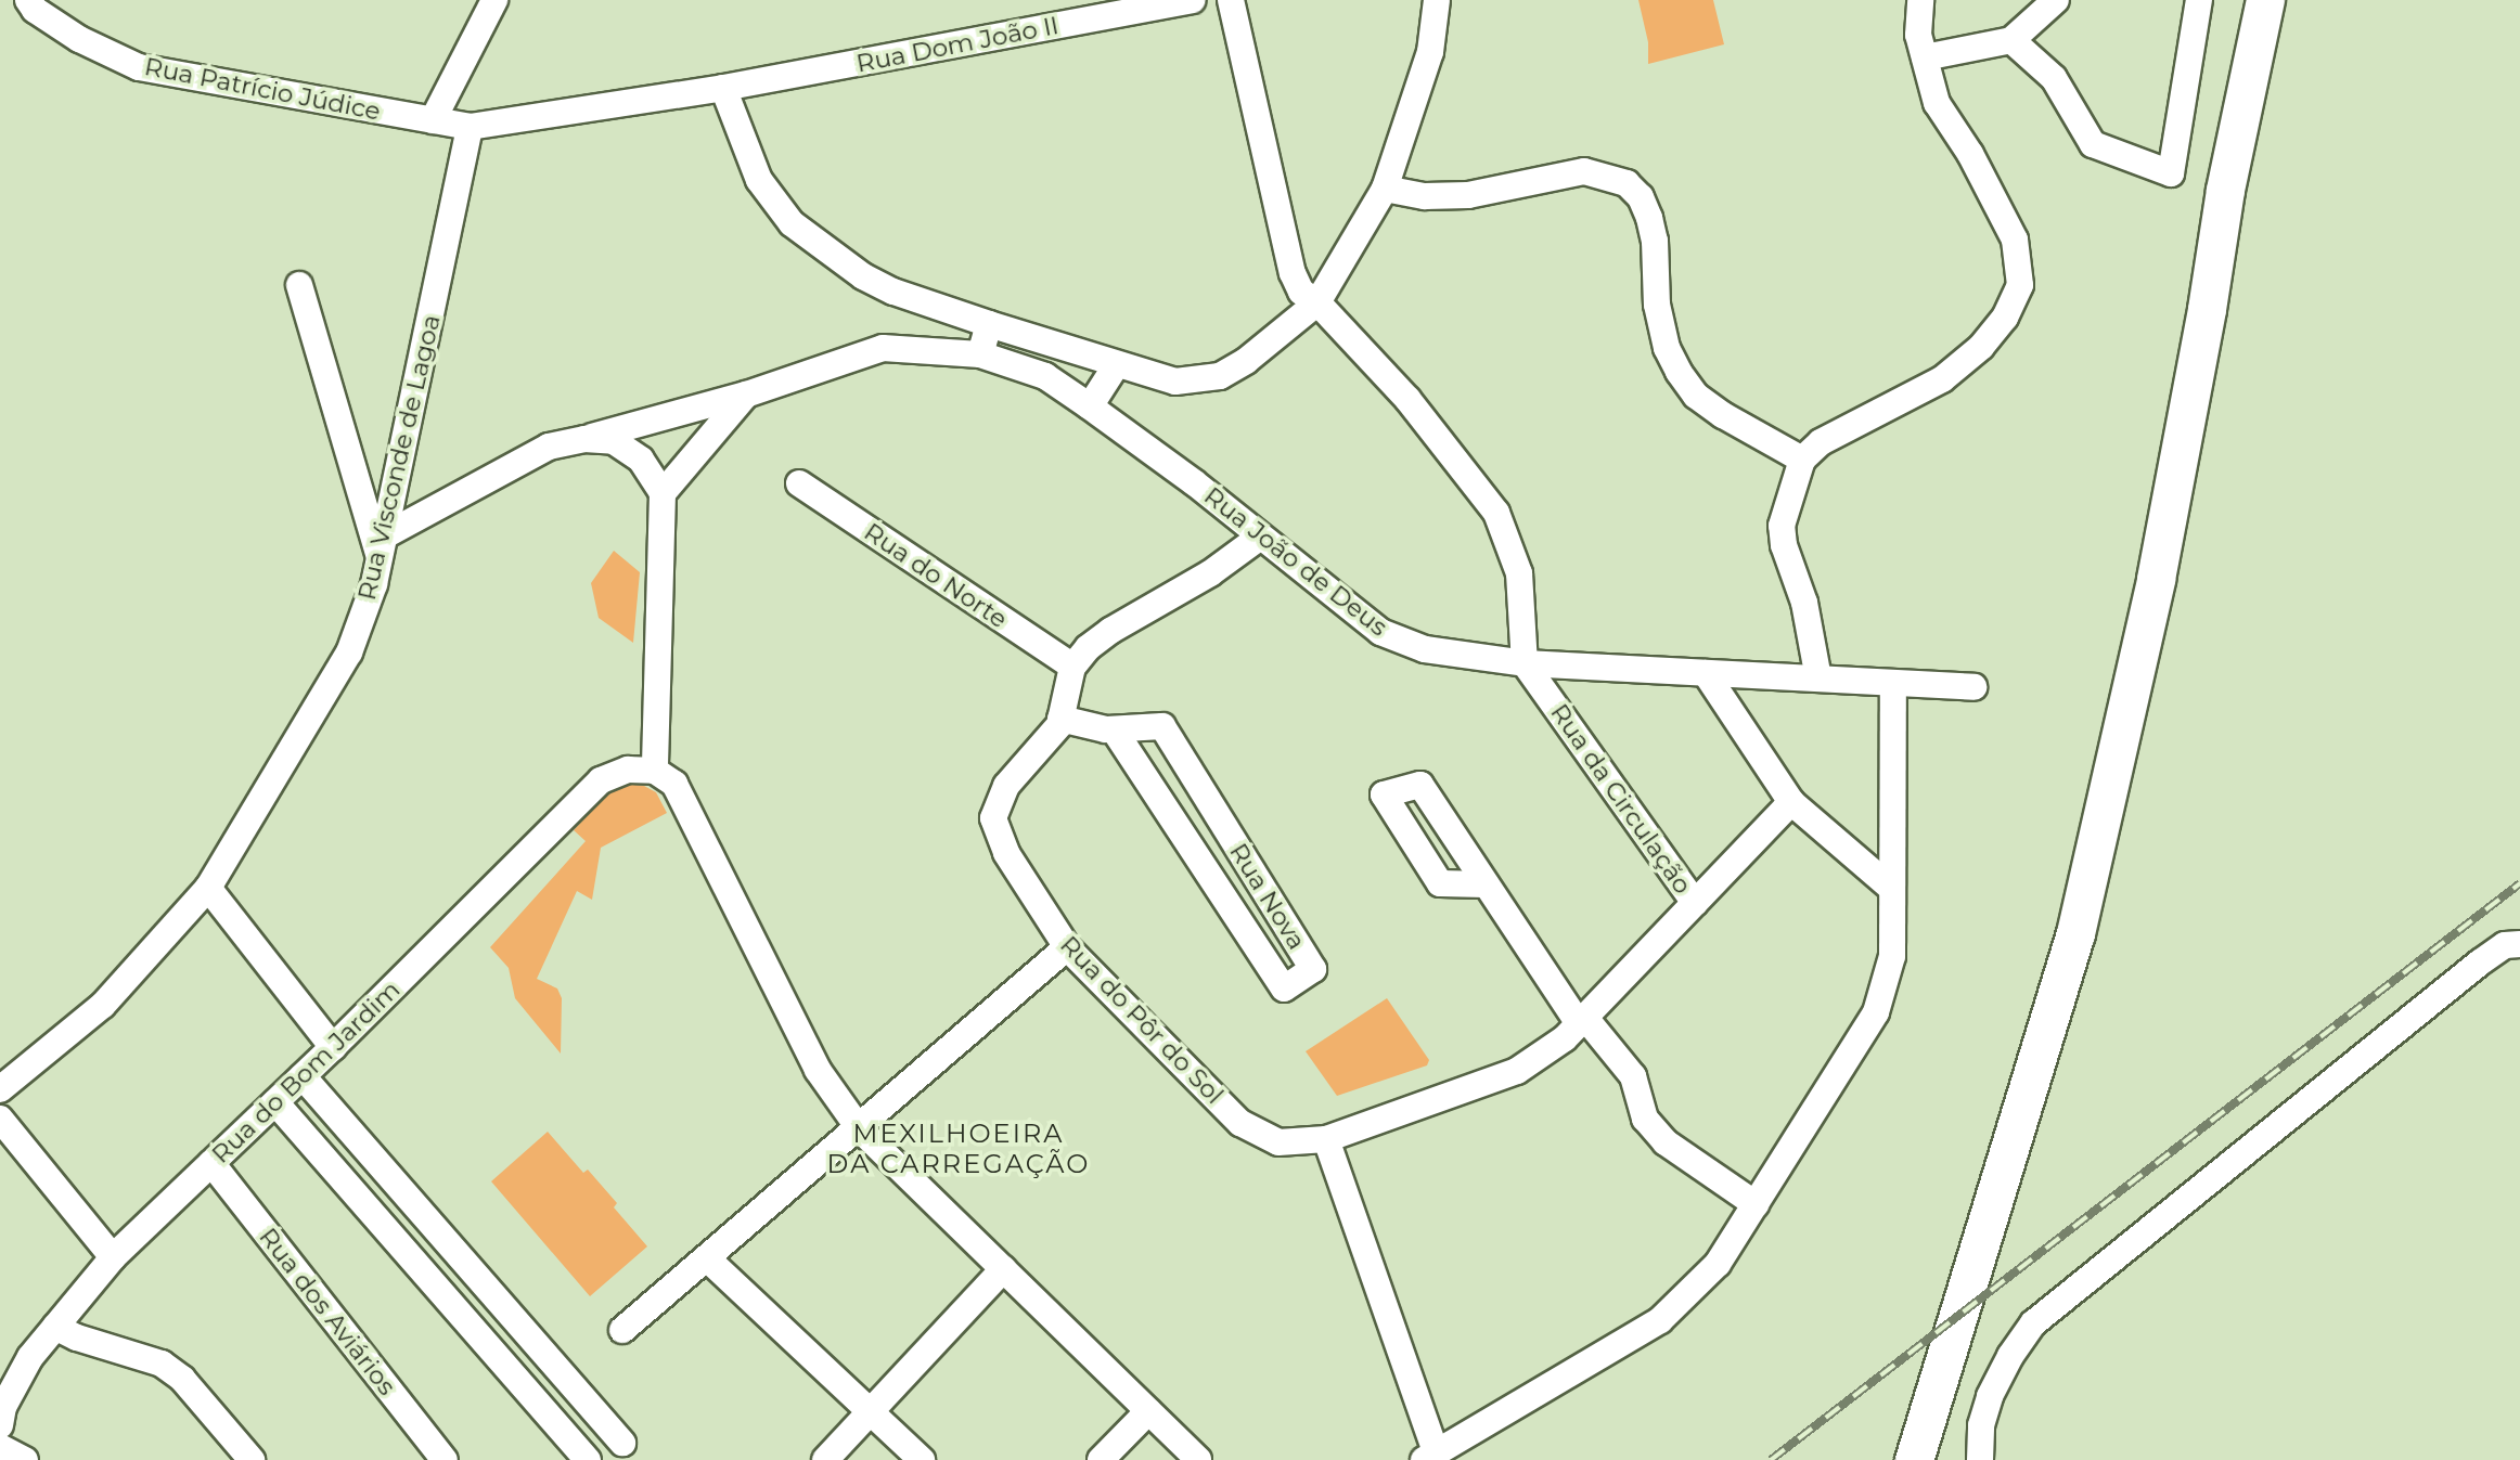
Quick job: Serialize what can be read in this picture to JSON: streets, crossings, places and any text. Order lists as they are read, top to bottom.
{
  "streets": {
    "street": [
      "Rua Dom João II",
      "Rua Patrício Júdice",
      "Rua Visconde de Lagoa",
      "Rua João de Deus",
      "Rua do Norte",
      "Rua da Circulação",
      "Rua Nova",
      "Rua do Pôr do Sol",
      "Rua do Bom Jardim",
      "Rua dos Aviários"
    ]
  },
  "crossings": [
    ["Rua Dom João II", "Rua Patrício Júdice"],
    ["Rua Dom João II", "Rua Visconde de Lagoa"],
    ["Rua Patrício Júdice", "Rua Visconde de Lagoa"],
    ["Rua Visconde de Lagoa", "Rua João de Deus"],
    ["Rua João de Deus", "Rua da Circulação"],
    ["Rua do Norte", "Rua do Pôr do Sol"],
    ["Rua da Circulação", "Rua do Pôr do Sol"],
    ["Rua Nova", "Rua do Pôr do Sol"],
    ["Rua do Bom Jardim", "Rua dos Aviários"]
  ],
  "districts": ["MEXILHOEIRA DA CARREGAÇÃO"]
}
